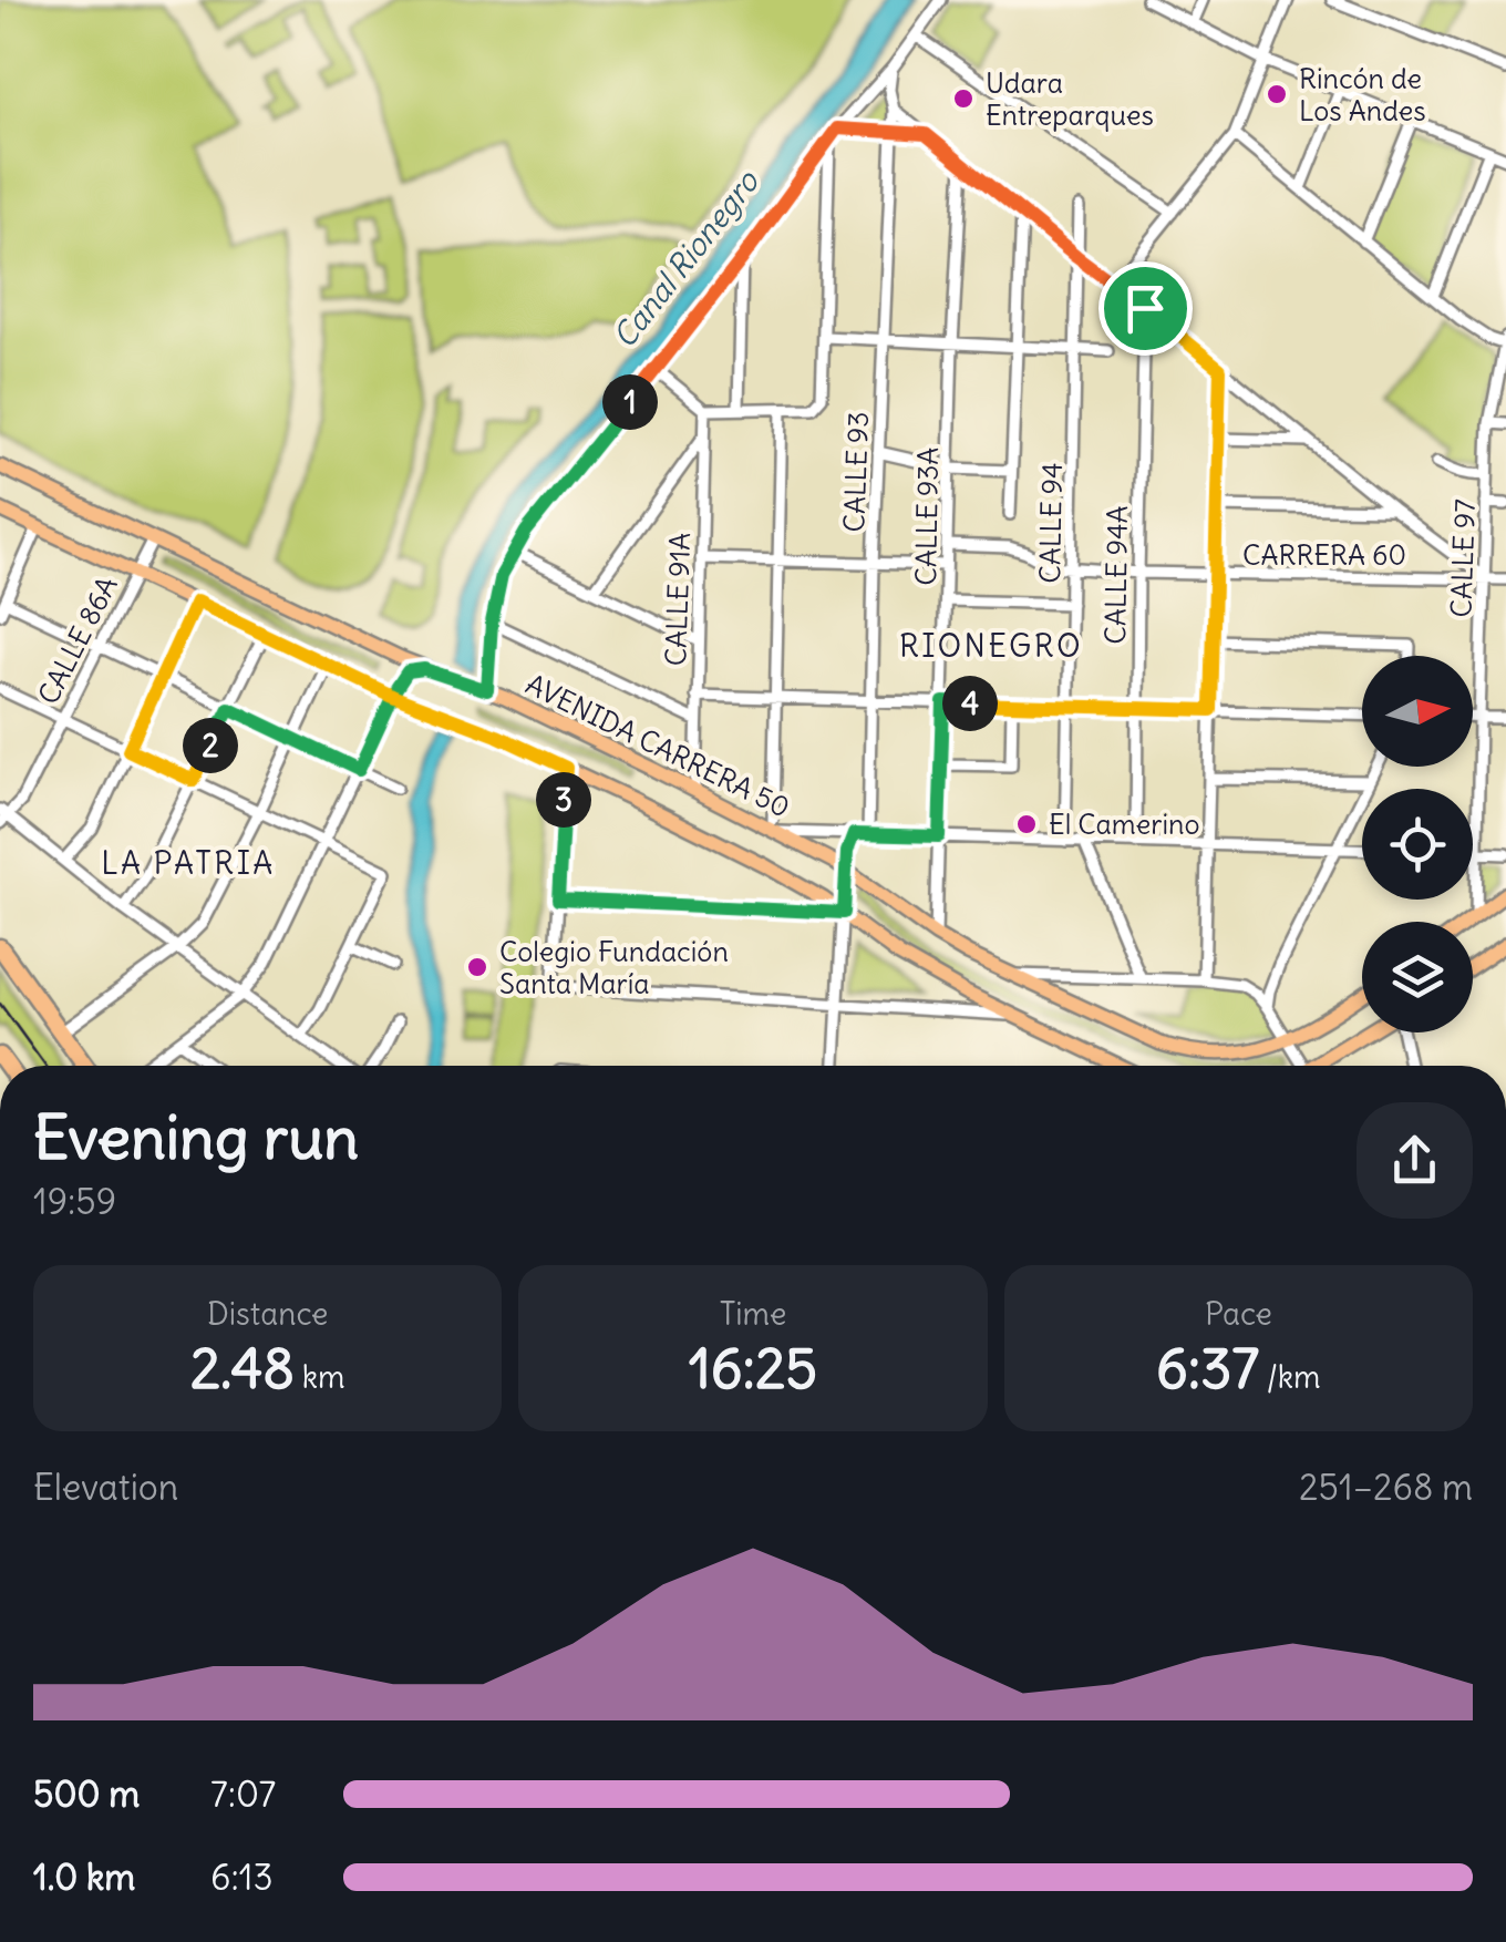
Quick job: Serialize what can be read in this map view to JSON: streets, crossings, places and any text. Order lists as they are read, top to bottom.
{
  "streets": {
    "main road": ["AVENIDA CARRERA 50"],
    "street": [
      "CALLE 93",
      "CALLE 93A",
      "CALLE 94",
      "CARRERA 60",
      "CALLE 97",
      "CALLE 94A",
      "CALLE 91A",
      "CALLE 86A"
    ]
  },
  "crossings": [
    ["CALLE 93A", "CARRERA 60"],
    ["CALLE 93A", "AVENIDA CARRERA 50"],
    ["CALLE 94", "CARRERA 60"],
    ["CARRERA 60", "CALLE 97"],
    ["CARRERA 60", "CALLE 94A"],
    ["CALLE 91A", "AVENIDA CARRERA 50"],
    ["CALLE 86A", "AVENIDA CARRERA 50"]
  ],
  "districts": ["RIONEGRO", "LA PATRIA"],
  "water": ["Canal Rionegro"],
  "places": [
    "Rincón de Los Andes",
    "Udara Entreparques",
    "El Camerino",
    "Colegio Fundación Santa María"
  ],
  "north": "right",
  "page": {
    "pins": [
      "1",
      "4",
      "2",
      "3"
    ],
    "heading": ["Evening run", "19:59"],
    "stats": [
      ["Distance", "2.48 km"],
      ["Time", "16:25"],
      ["Pace", "6:37 /km"]
    ],
    "chart": ["Elevation", "251–268 m"],
    "list": [
      {
        "name": "500 m",
        "note": "7:07"
      },
      {
        "name": "1.0 km",
        "note": "6:13"
      }
    ]
  }
}
